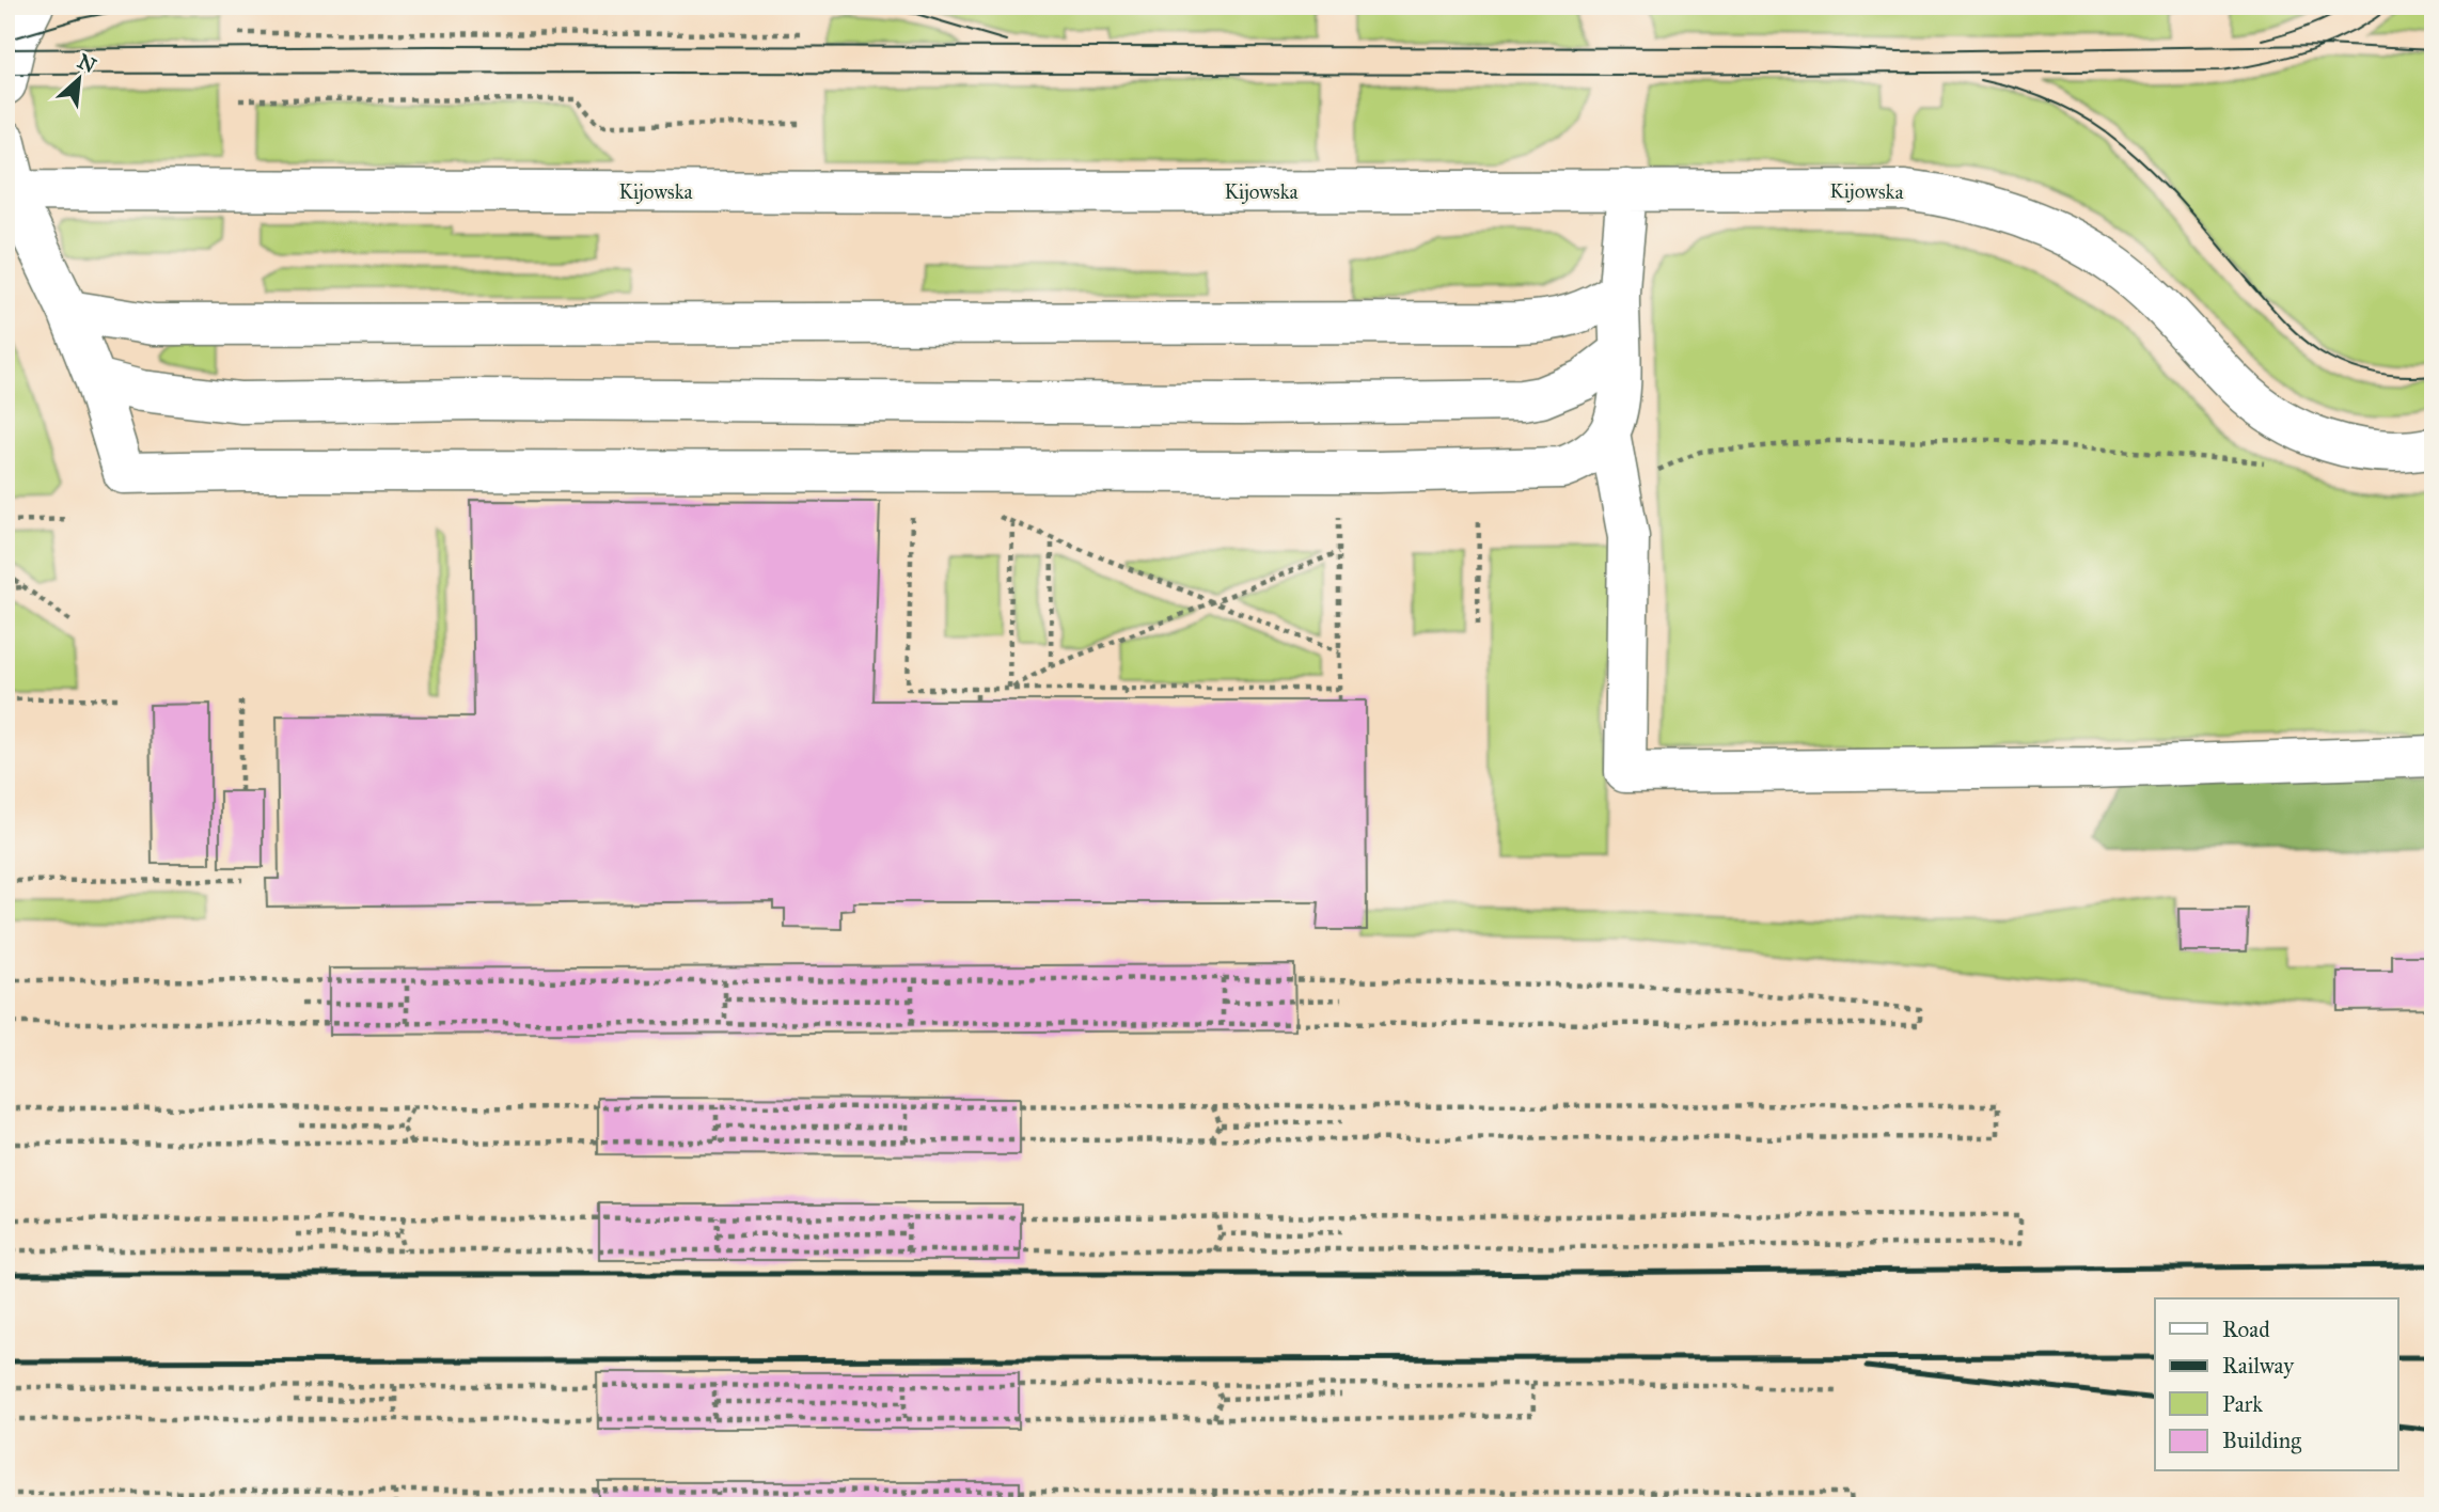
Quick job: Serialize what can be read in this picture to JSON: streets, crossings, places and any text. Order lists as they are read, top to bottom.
{
  "streets": {
    "street": ["Kijowska"]
  },
  "legend": [
    "Road",
    "Railway",
    "Park",
    "Building"
  ],
  "north": "top right"
}
